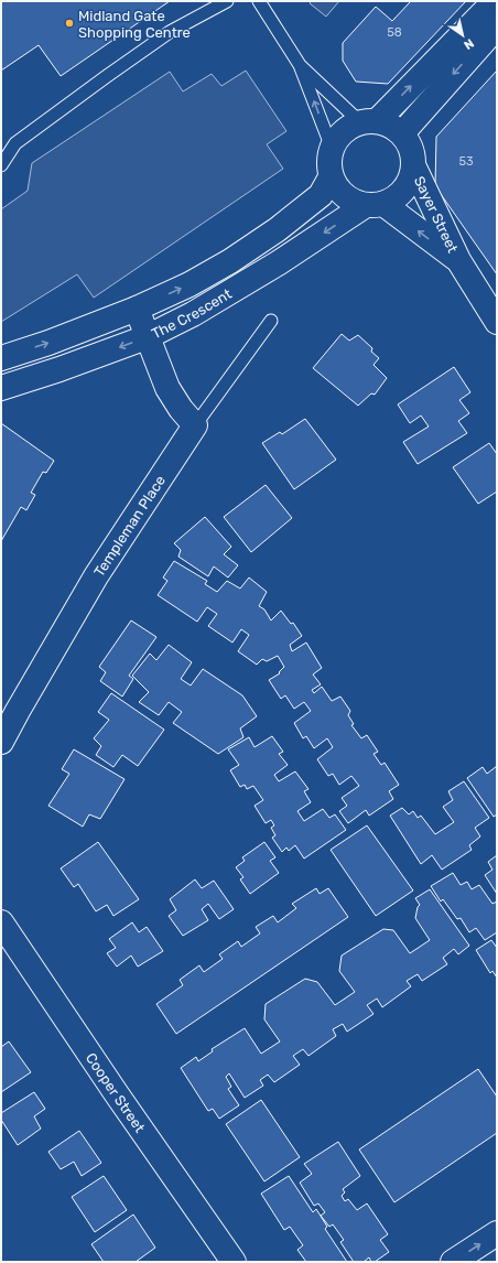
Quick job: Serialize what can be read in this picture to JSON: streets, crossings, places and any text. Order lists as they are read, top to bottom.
{
  "streets": {
    "street": [
      "Sayer Street",
      "The Crescent",
      "Templeman Place",
      "Cooper Street"
    ]
  },
  "crossings": [
    ["Sayer Street", "The Crescent"]
  ],
  "one_way": ["Sayer Street"],
  "places": ["Midland Gate Shopping Centre"],
  "house_numbers": ["58", "53"],
  "north": "bottom right"
}
